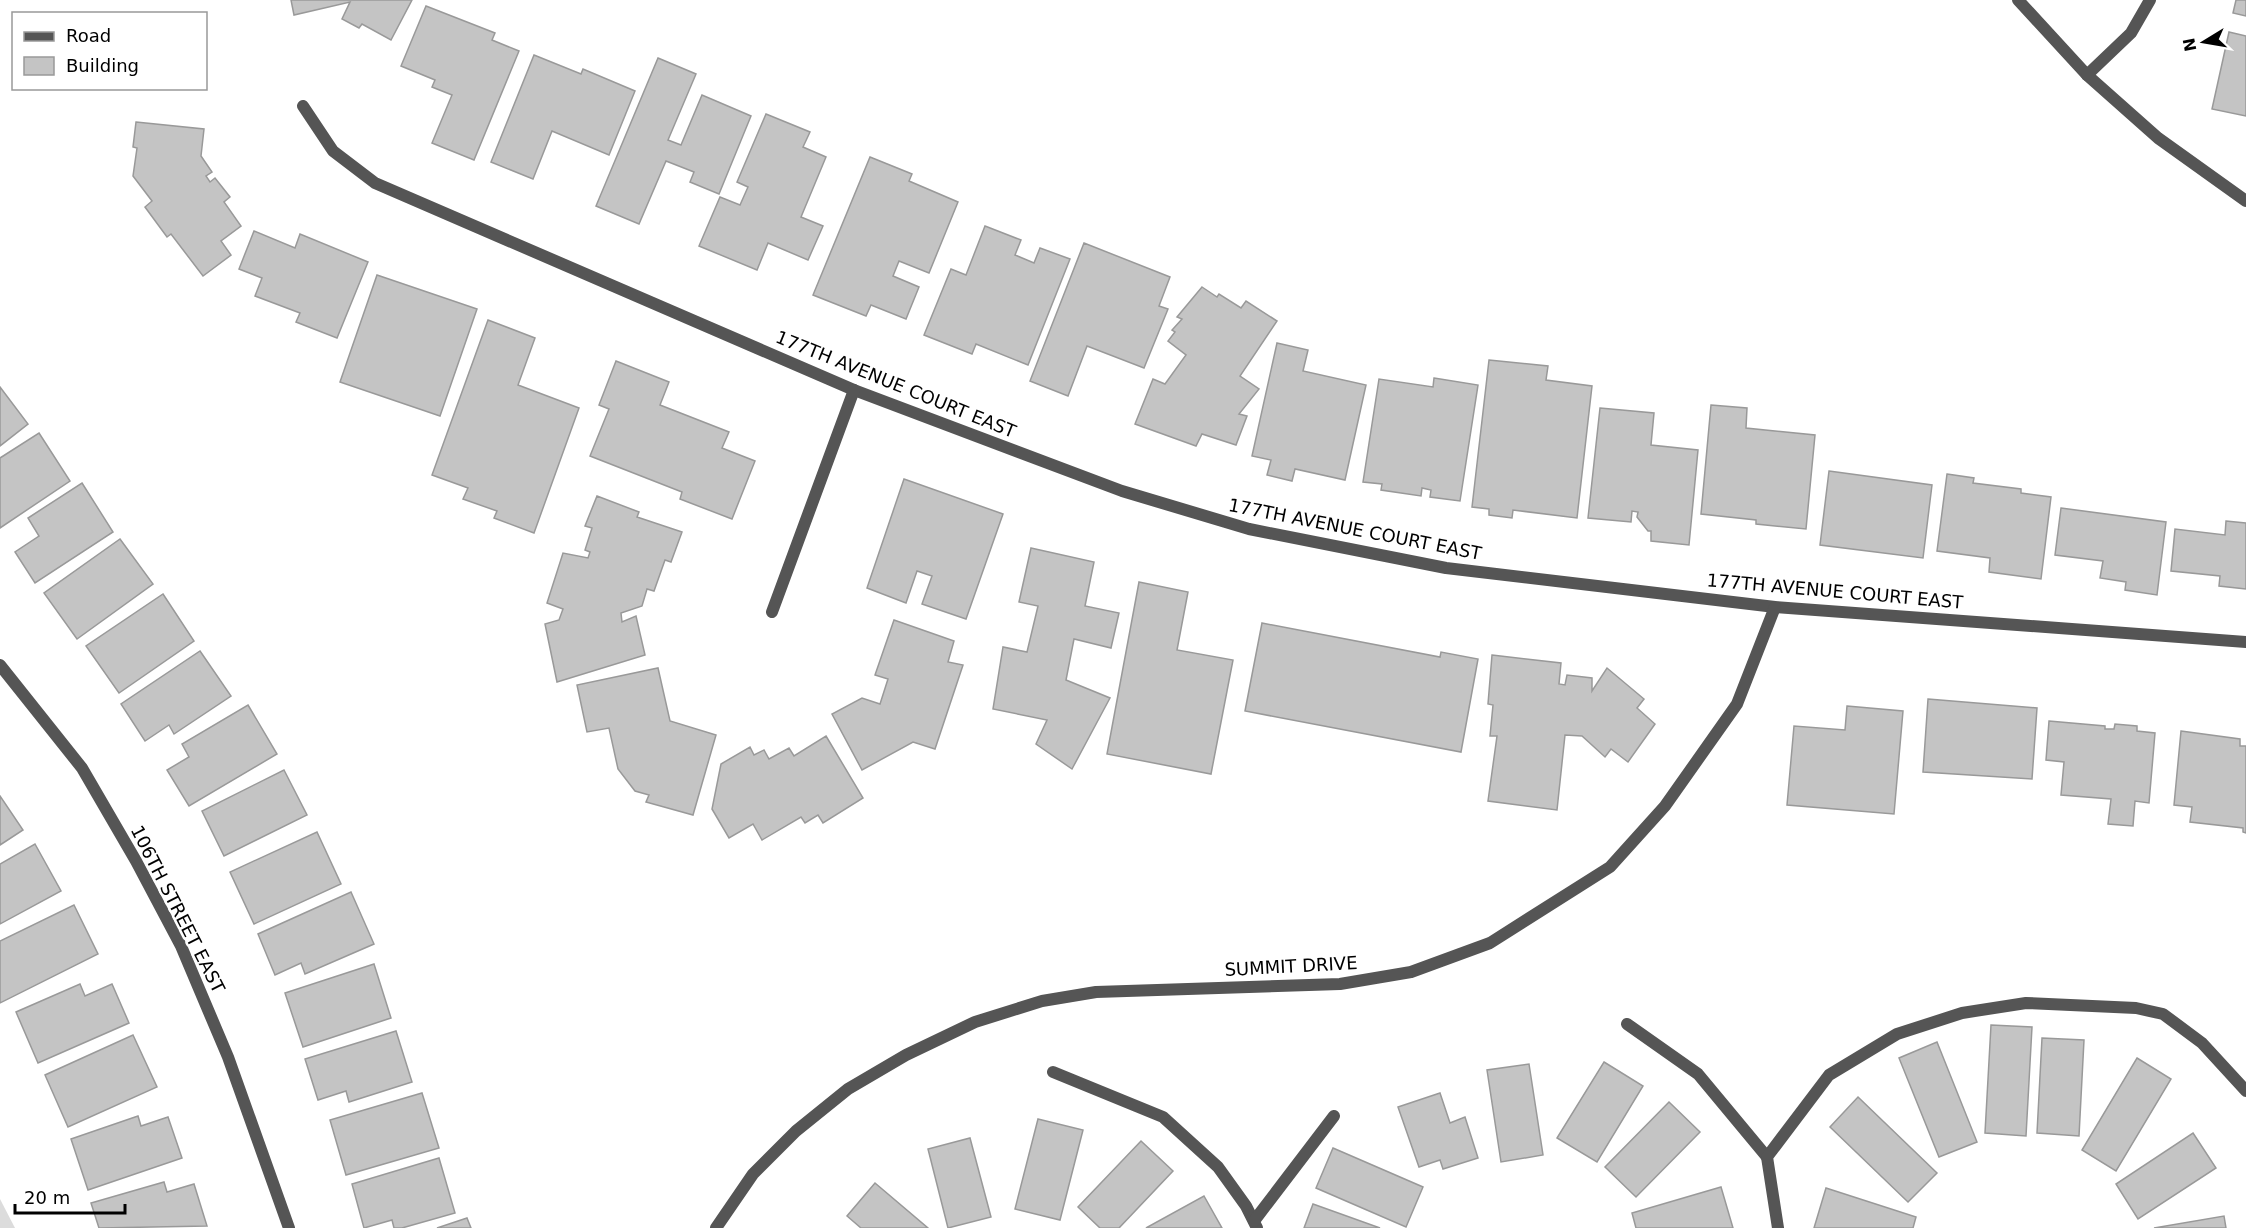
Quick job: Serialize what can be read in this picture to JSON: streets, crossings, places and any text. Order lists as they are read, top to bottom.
{
  "streets": {
    "street": ["177TH AVENUE COURT EAST", "106TH STREET EAST", "SUMMIT DRIVE"]
  },
  "crossings": [
    ["177TH AVENUE COURT EAST", "SUMMIT DRIVE"]
  ],
  "legend": ["Road", "Building"],
  "scale_bar": "20 m",
  "north": "left"
}
